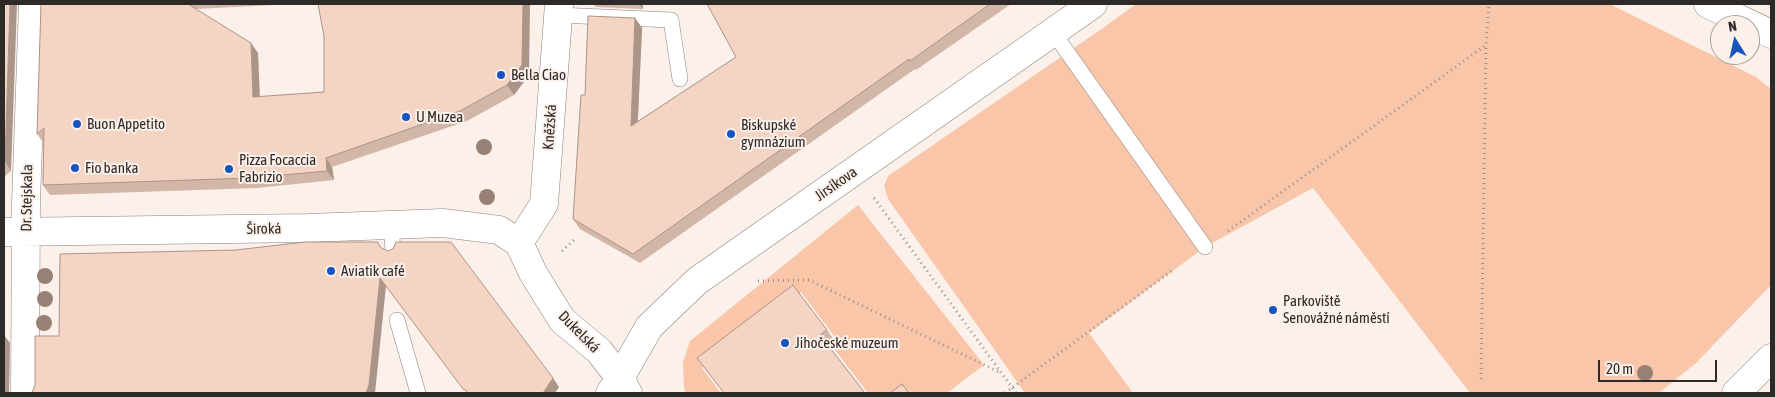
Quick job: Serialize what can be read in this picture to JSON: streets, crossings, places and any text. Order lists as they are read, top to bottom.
{
  "streets": {
    "street": [
      "Kněžská",
      "Jirsíkova",
      "Dr. Stejskala",
      "Široká",
      "Dukelská"
    ]
  },
  "crossings": [
    ["Kněžská", "Široká"],
    ["Kněžská", "Dukelská"],
    ["Jirsíkova", "Dukelská"],
    ["Dr. Stejskala", "Široká"],
    ["Široká", "Dukelská"]
  ],
  "places": [
    "Bella Ciao",
    "U Muzea",
    "Buon Appetito",
    "Biskupské gymnázium",
    "Fio banka",
    "Pizza Focaccia Fabrizio",
    "Aviatik café",
    "Parkoviště Senovážné náměstí",
    "Jihočeské muzeum"
  ],
  "scale_bar": "20 m",
  "north": "top"
}
